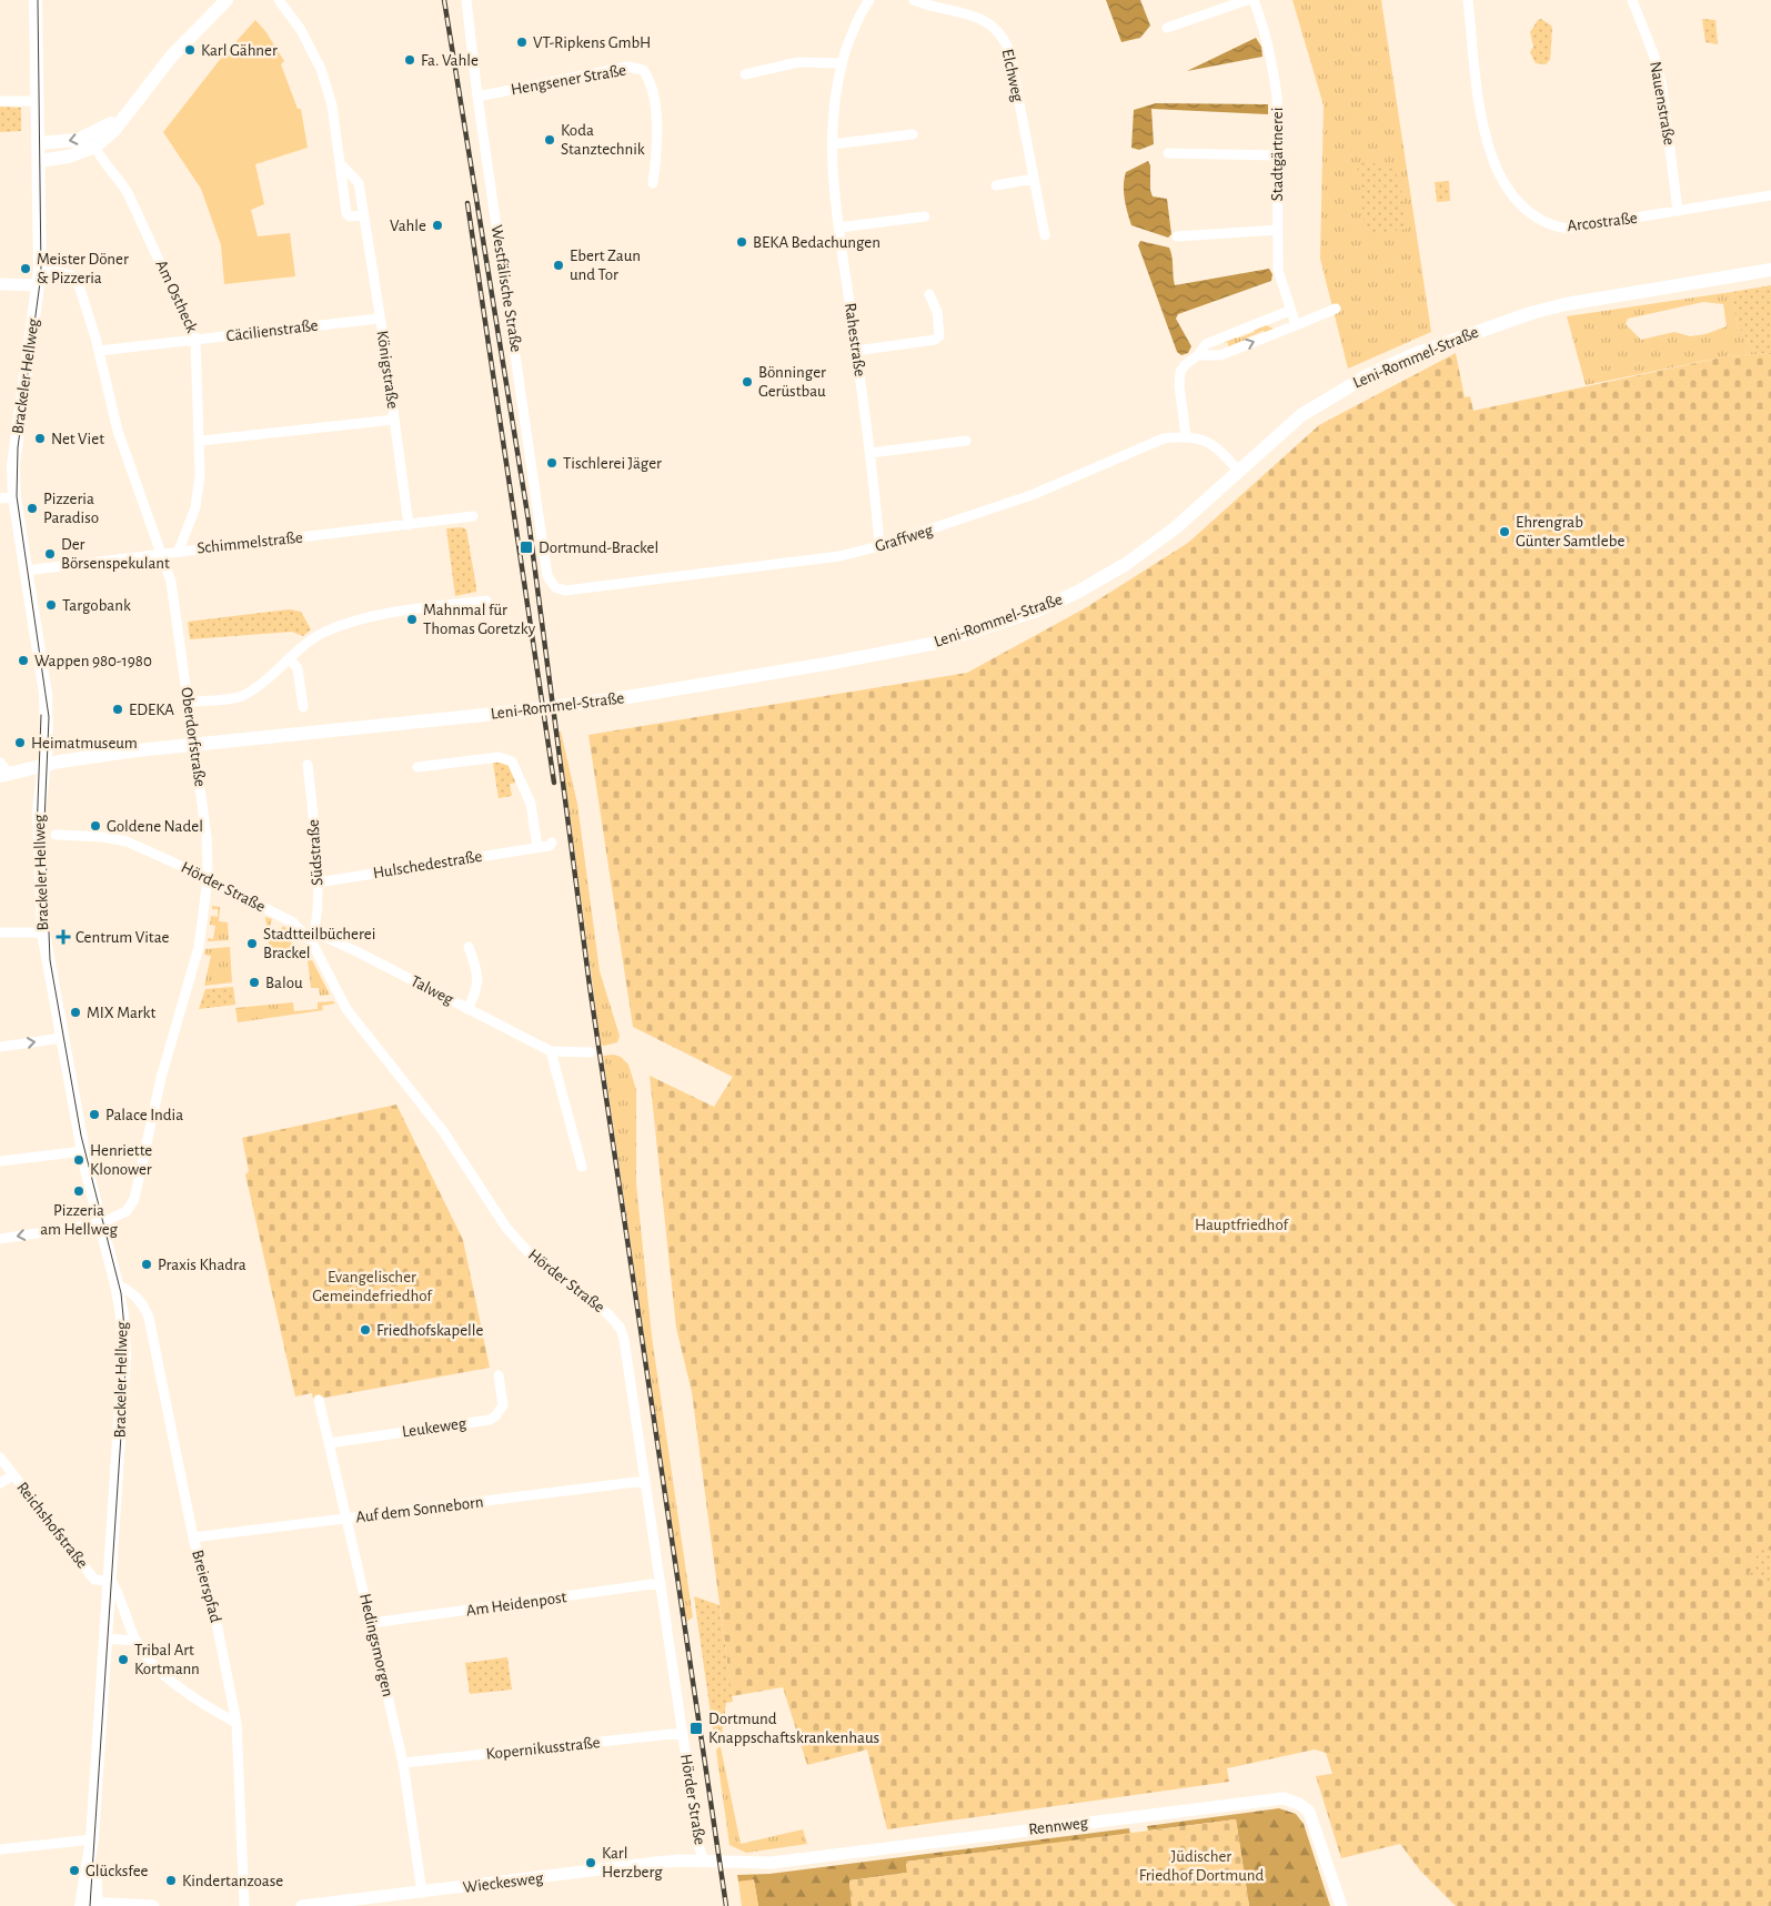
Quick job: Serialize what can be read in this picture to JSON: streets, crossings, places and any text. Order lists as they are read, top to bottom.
{
  "streets": {
    "main road": ["Leni-Rommel-Straße", "Brackeler Hellweg"],
    "street": [
      "Elchweg",
      "Hengsener Straße",
      "Nauenstraße",
      "Stadtgärtnerei",
      "Arcostraße",
      "Westfälische Straße",
      "Am Ostheck",
      "Cäcilienstraße",
      "Rahestraße",
      "Königstraße",
      "Graffweg",
      "Schimmelstraße",
      "Oberdorfstraße",
      "Südstraße",
      "Hulschedestraße",
      "Hörder Straße",
      "Talweg",
      "Leukeweg",
      "Auf dem Sonneborn",
      "Reichshofstraße",
      "Breierspfad",
      "Am Heidenpost",
      "Hedingsmorgen",
      "Kopernikusstraße",
      "Rennweg",
      "Wieckesweg"
    ]
  },
  "crossings": [
    ["Hengsener Straße", "Westfälische Straße"],
    ["Nauenstraße", "Arcostraße"],
    ["Westfälische Straße", "Graffweg"],
    ["Am Ostheck", "Cäcilienstraße"],
    ["Am Ostheck", "Schimmelstraße"],
    ["Cäcilienstraße", "Königstraße"],
    ["Cäcilienstraße", "Oberdorfstraße"],
    ["Rahestraße", "Graffweg"],
    ["Leni-Rommel-Straße", "Brackeler Hellweg"],
    ["Leni-Rommel-Straße", "Graffweg"],
    ["Leni-Rommel-Straße", "Oberdorfstraße"],
    ["Königstraße", "Schimmelstraße"],
    ["Brackeler Hellweg", "Schimmelstraße"],
    ["Brackeler Hellweg", "Oberdorfstraße"],
    ["Brackeler Hellweg", "Reichshofstraße"],
    ["Brackeler Hellweg", "Breierspfad"],
    ["Schimmelstraße", "Oberdorfstraße"],
    ["Oberdorfstraße", "Hörder Straße"],
    ["Südstraße", "Hulschedestraße"],
    ["Südstraße", "Hörder Straße"],
    ["Südstraße", "Talweg"],
    ["Hörder Straße", "Talweg"],
    ["Hörder Straße", "Auf dem Sonneborn"],
    ["Hörder Straße", "Am Heidenpost"],
    ["Hörder Straße", "Kopernikusstraße"],
    ["Hörder Straße", "Rennweg"],
    ["Hörder Straße", "Wieckesweg"],
    ["Leukeweg", "Hedingsmorgen"],
    ["Auf dem Sonneborn", "Breierspfad"],
    ["Auf dem Sonneborn", "Hedingsmorgen"],
    ["Am Heidenpost", "Hedingsmorgen"],
    ["Hedingsmorgen", "Kopernikusstraße"],
    ["Hedingsmorgen", "Wieckesweg"],
    ["Rennweg", "Wieckesweg"]
  ],
  "parks": ["Hauptfriedhof", "Evangelischer Gemeindefriedhof", "Jüdischer Friedhof Dortmund"],
  "places": {
    "other": [
      "VT-Ripkens GmbH",
      "Karl Gähner",
      "Fa. Vahle",
      "Koda Stanztechnik",
      "Vahle",
      "BEKA Bedachungen",
      "Ebert Zaun und Tor",
      "Meister Döner & Pizzeria",
      "Bönninger Gerüstbau",
      "Net Viet",
      "Tischlerei Jäger",
      "Pizzeria Paradiso",
      "Ehrengrab Günter Samtlebe",
      "Der Börsenspekulant",
      "Targobank",
      "Mahnmal für Thomas Goretzky",
      "Wappen 980-1980",
      "EDEKA",
      "Heimatmuseum",
      "Goldene Nadel",
      "Stadtteilbücherei Brackel",
      "Balou",
      "MIX Markt",
      "Palace India",
      "Henriette Klonower",
      "Pizzeria am Hellweg",
      "Praxis Khadra",
      "Friedhofskapelle",
      "Tribal Art Kortmann",
      "Karl Herzberg",
      "Glücksfee",
      "Kindertanzoase"
    ],
    "transit": ["Dortmund-Brackel", "Dortmund Knappschaftskrankenhaus"],
    "health": ["Centrum Vitae"]
  }
}
